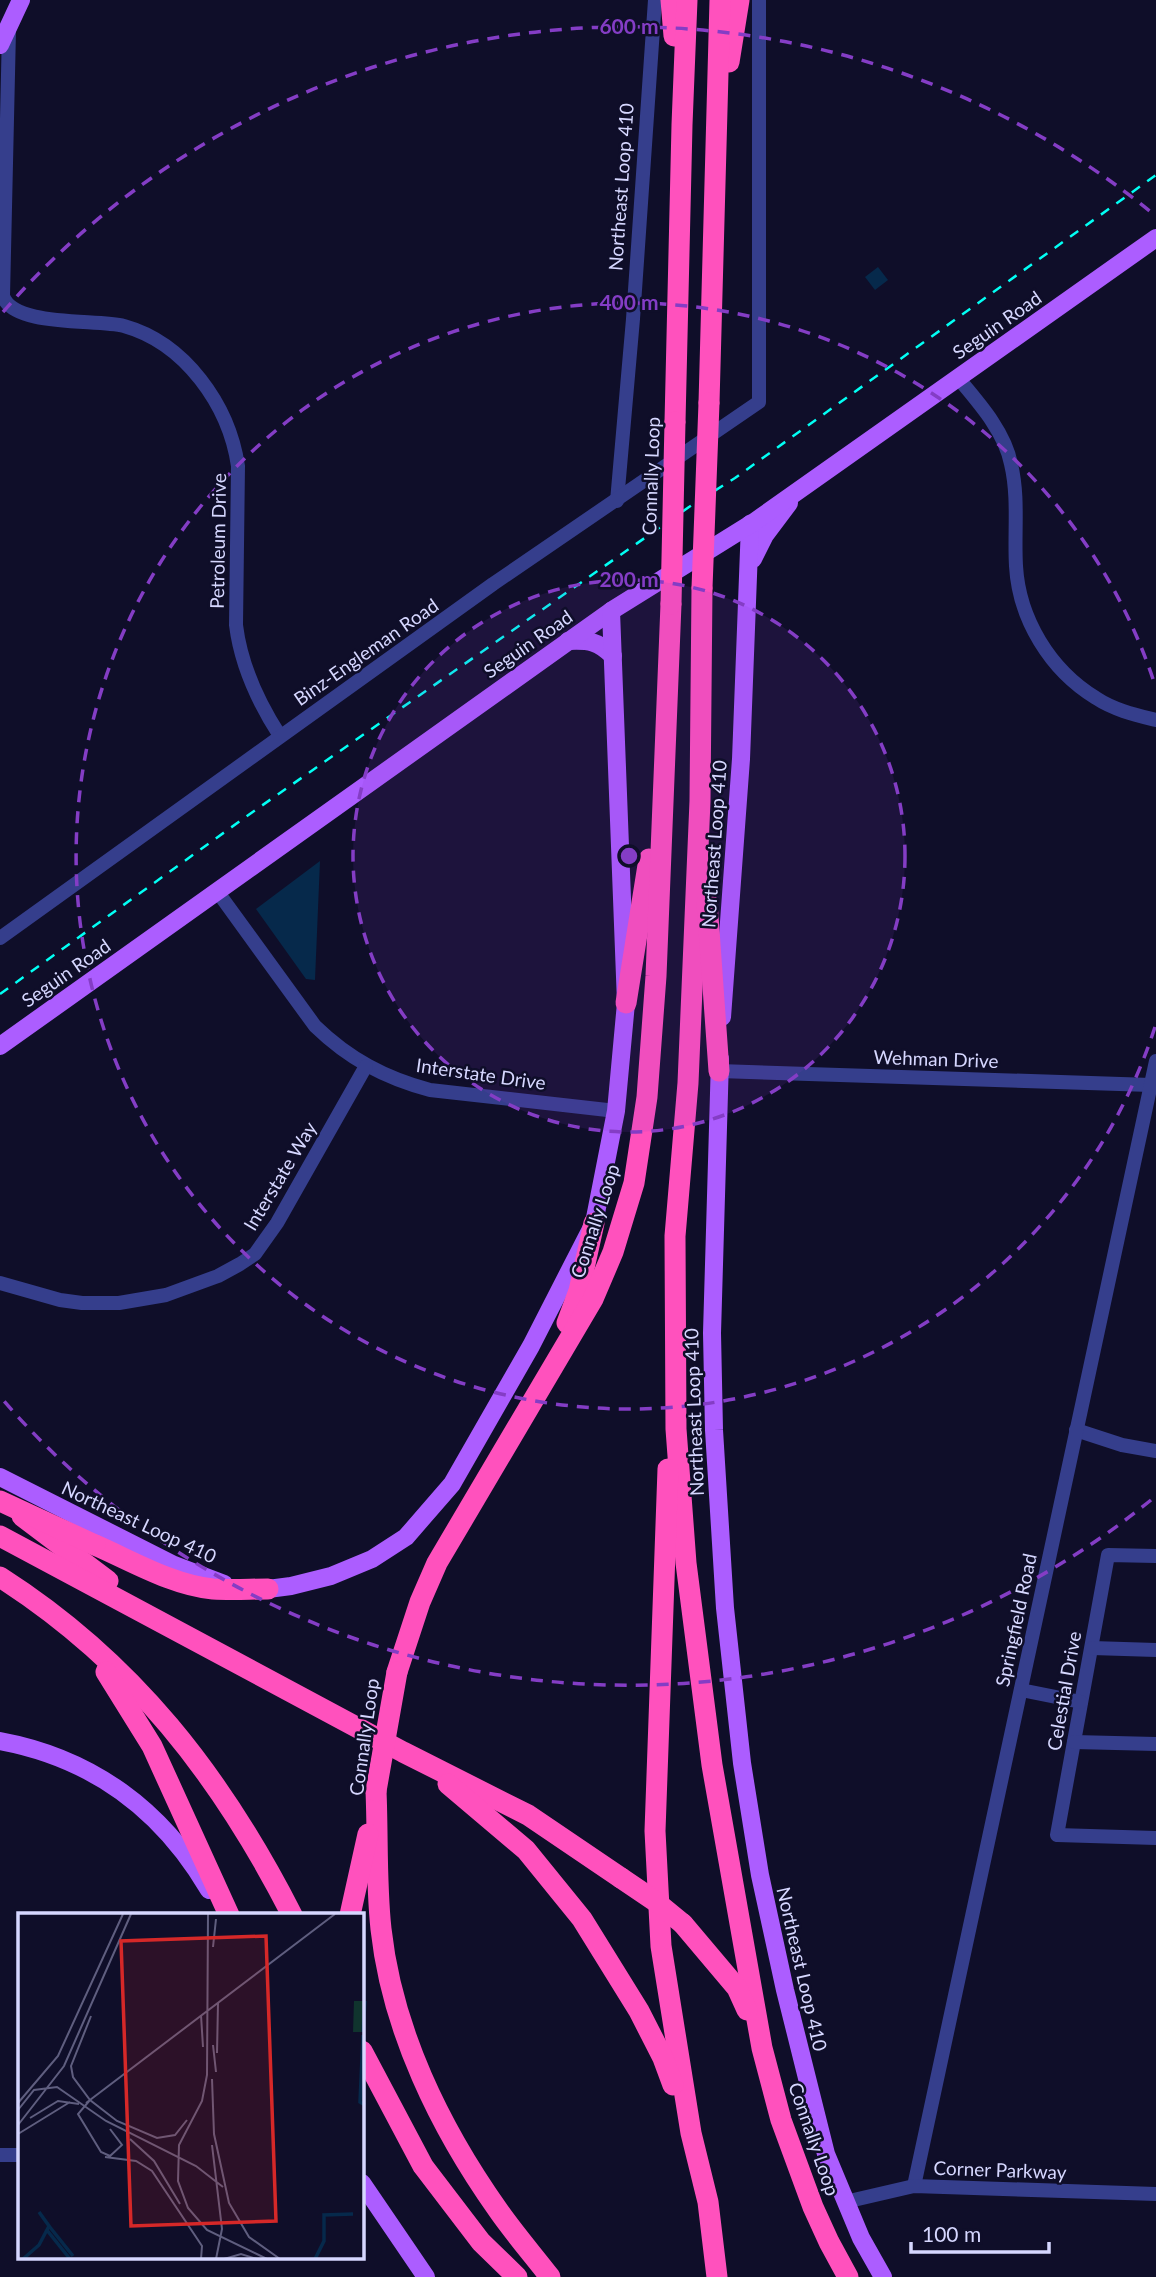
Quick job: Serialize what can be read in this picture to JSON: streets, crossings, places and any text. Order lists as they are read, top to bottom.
{
  "streets": {
    "highway": ["Connally Loop"],
    "main road": ["Northeast Loop 410", "Seguin Road"],
    "street": [
      "Petroleum Drive",
      "Binz-Engleman Road",
      "Wehman Drive",
      "Interstate Drive",
      "Interstate Way",
      "Springfield Road",
      "Celestial Drive",
      "Corner Parkway"
    ]
  },
  "crossings": [
    ["Northeast Loop 410", "Seguin Road"],
    ["Northeast Loop 410", "Binz-Engleman Road"],
    ["Northeast Loop 410", "Wehman Drive"],
    ["Northeast Loop 410", "Interstate Drive"],
    ["Northeast Loop 410", "Corner Parkway"],
    ["Seguin Road", "Interstate Drive"],
    ["Petroleum Drive", "Binz-Engleman Road"],
    ["Wehman Drive", "Springfield Road"],
    ["Interstate Drive", "Interstate Way"],
    ["Springfield Road", "Corner Parkway"]
  ],
  "scale_bar": "100 m",
  "rings": ["600 m", "400 m", "200 m"]
}
